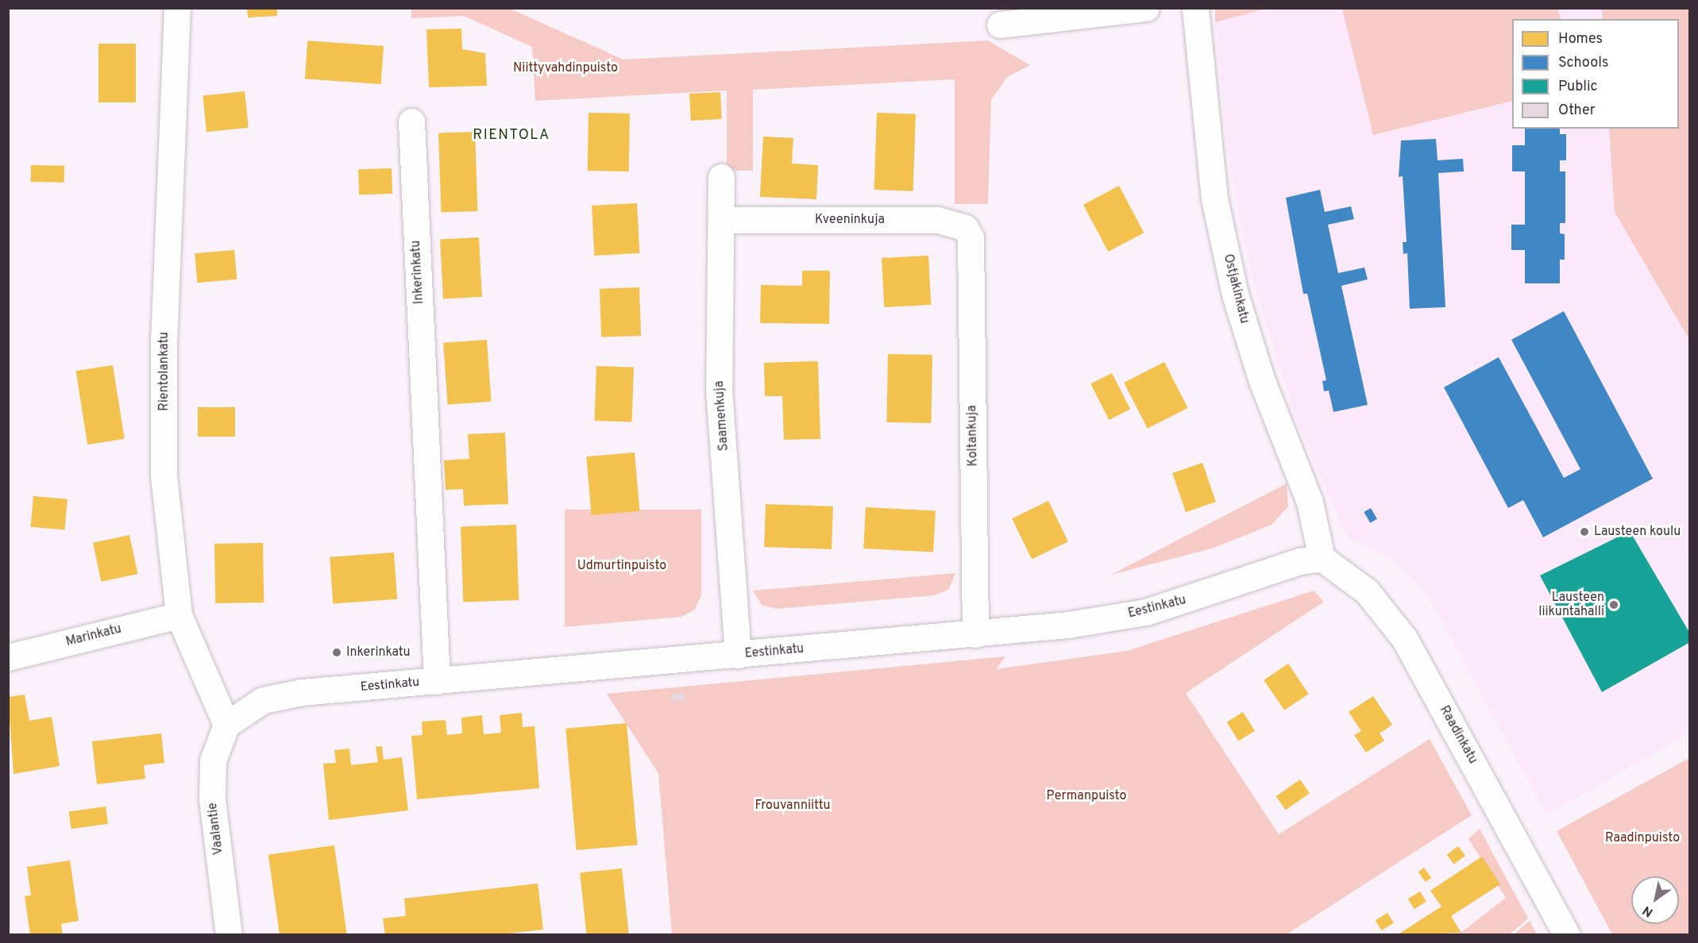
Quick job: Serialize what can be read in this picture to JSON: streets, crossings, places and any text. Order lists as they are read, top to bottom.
{
  "streets": {
    "street": [
      "Kveeninkuja",
      "Inkerinkatu",
      "Ostjakinkatu",
      "Rientolankatu",
      "Saamenkuja",
      "Koltankuja",
      "Eestinkatu",
      "Marinkatu",
      "Raadinkatu",
      "Vaalantie"
    ]
  },
  "crossings": [
    ["Kveeninkuja", "Saamenkuja"],
    ["Kveeninkuja", "Koltankuja"],
    ["Inkerinkatu", "Eestinkatu"],
    ["Ostjakinkatu", "Eestinkatu"],
    ["Ostjakinkatu", "Raadinkatu"],
    ["Rientolankatu", "Eestinkatu"],
    ["Rientolankatu", "Marinkatu"],
    ["Rientolankatu", "Vaalantie"],
    ["Saamenkuja", "Eestinkatu"],
    ["Koltankuja", "Eestinkatu"],
    ["Eestinkatu", "Raadinkatu"],
    ["Eestinkatu", "Vaalantie"]
  ],
  "districts": ["RIENTOLA"],
  "parks": [
    "Niittyvahdinpuisto",
    "Udmurtinpuisto",
    "Permanpuisto",
    "Frouvanniittu",
    "Raadinpuisto"
  ],
  "places": ["Lausteen koulu", "Lausteen liikuntahalli", "Inkerinkatu"],
  "legend": [
    "Homes",
    "Schools",
    "Public",
    "Other"
  ],
  "north": "bottom left"
}
